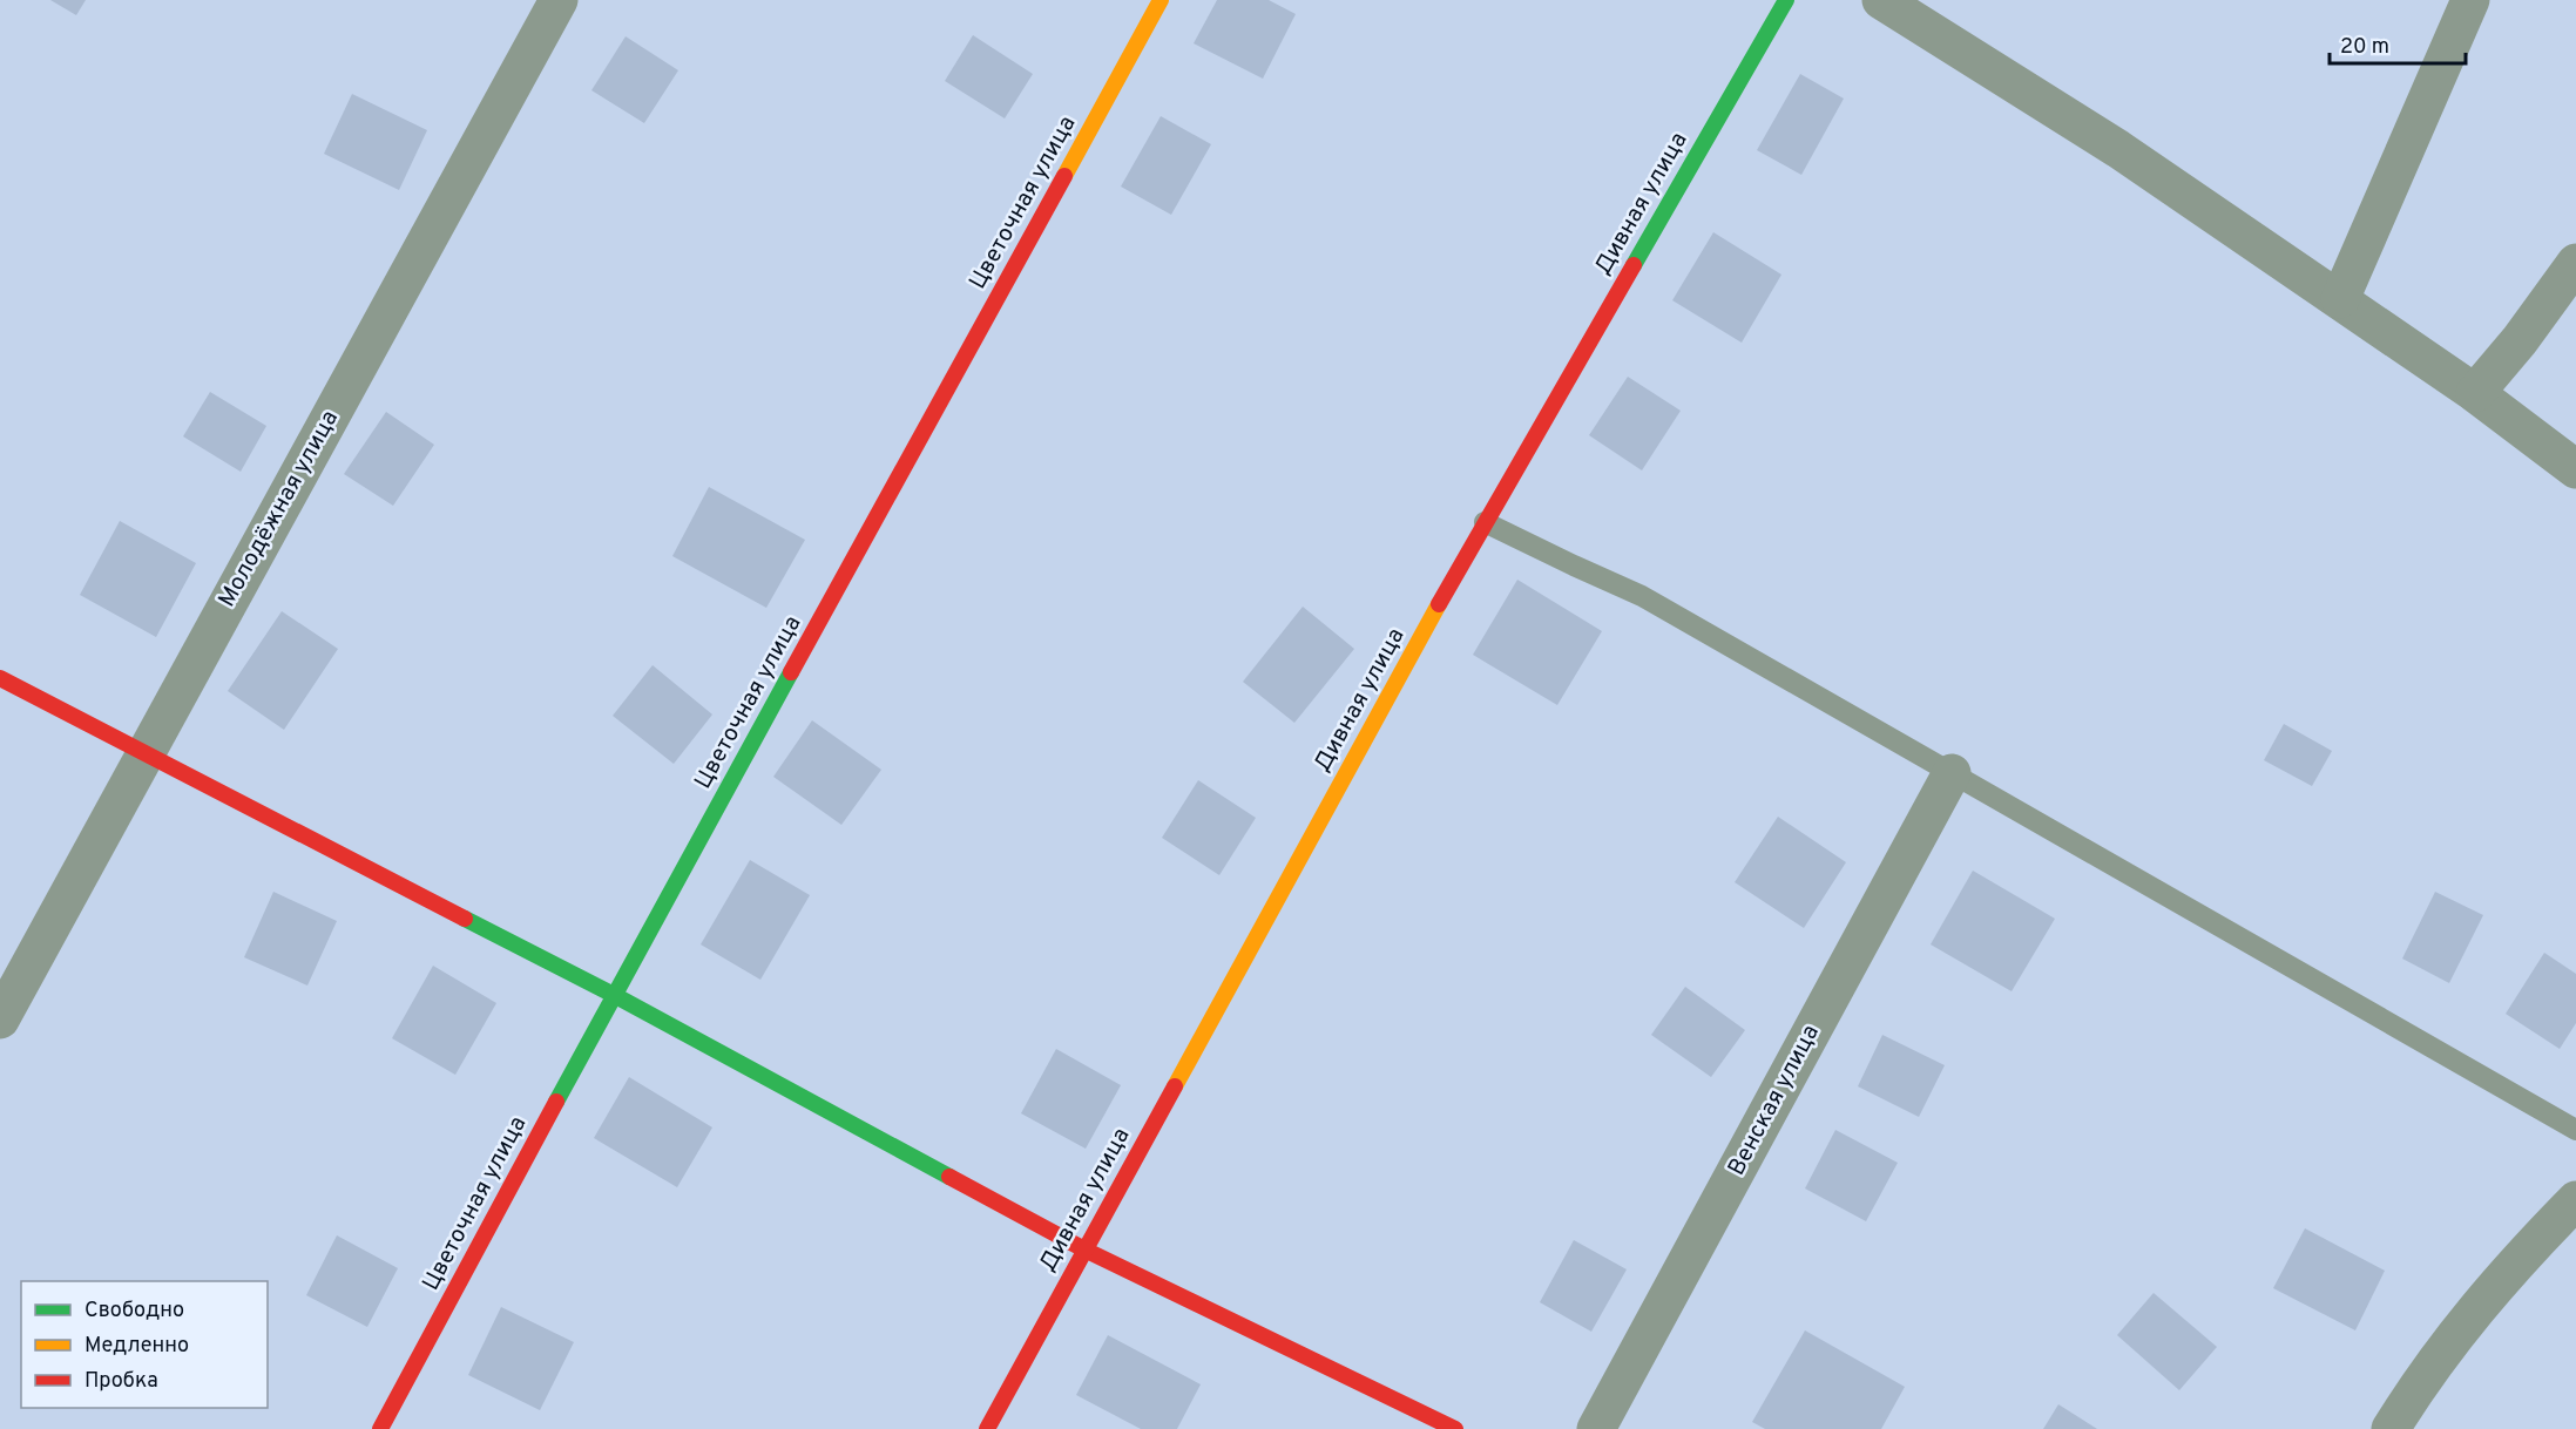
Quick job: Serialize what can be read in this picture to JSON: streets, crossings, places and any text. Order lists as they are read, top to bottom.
{
  "streets": {
    "street": [
      "Цветочная улица",
      "Дивная улица",
      "Молодёжная улица",
      "Венская улица"
    ]
  },
  "legend": ["Свободно", "Медленно", "Пробка"],
  "scale_bar": "20 m"
}
